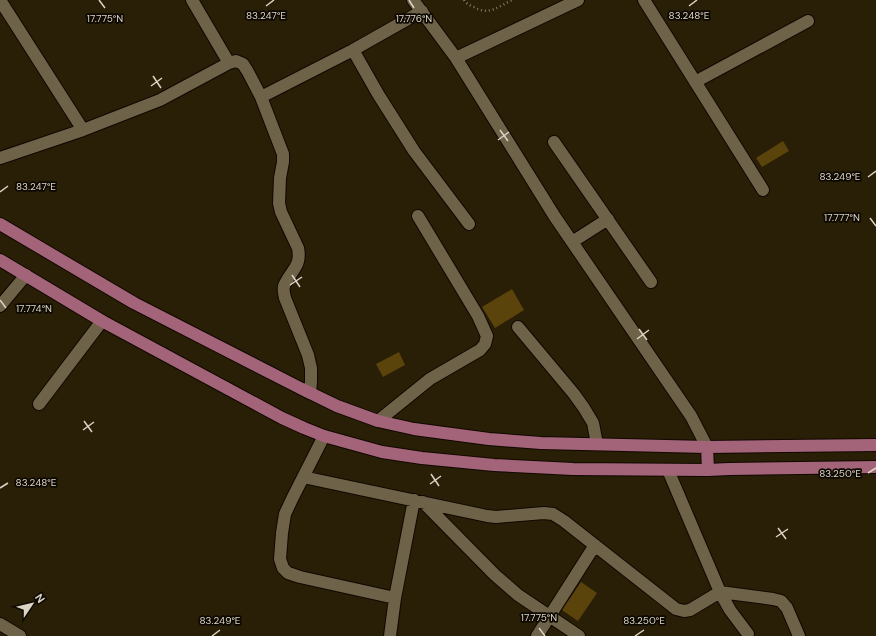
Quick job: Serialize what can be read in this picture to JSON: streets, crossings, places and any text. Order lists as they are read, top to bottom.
{
  "north": "top right",
  "coordinates": [
    "83.247°E",
    "83.248°E",
    "17.775°N",
    "17.776°N",
    "83.249°E",
    "17.777°N",
    "17.774°N",
    "83.250°E"
  ]
}
